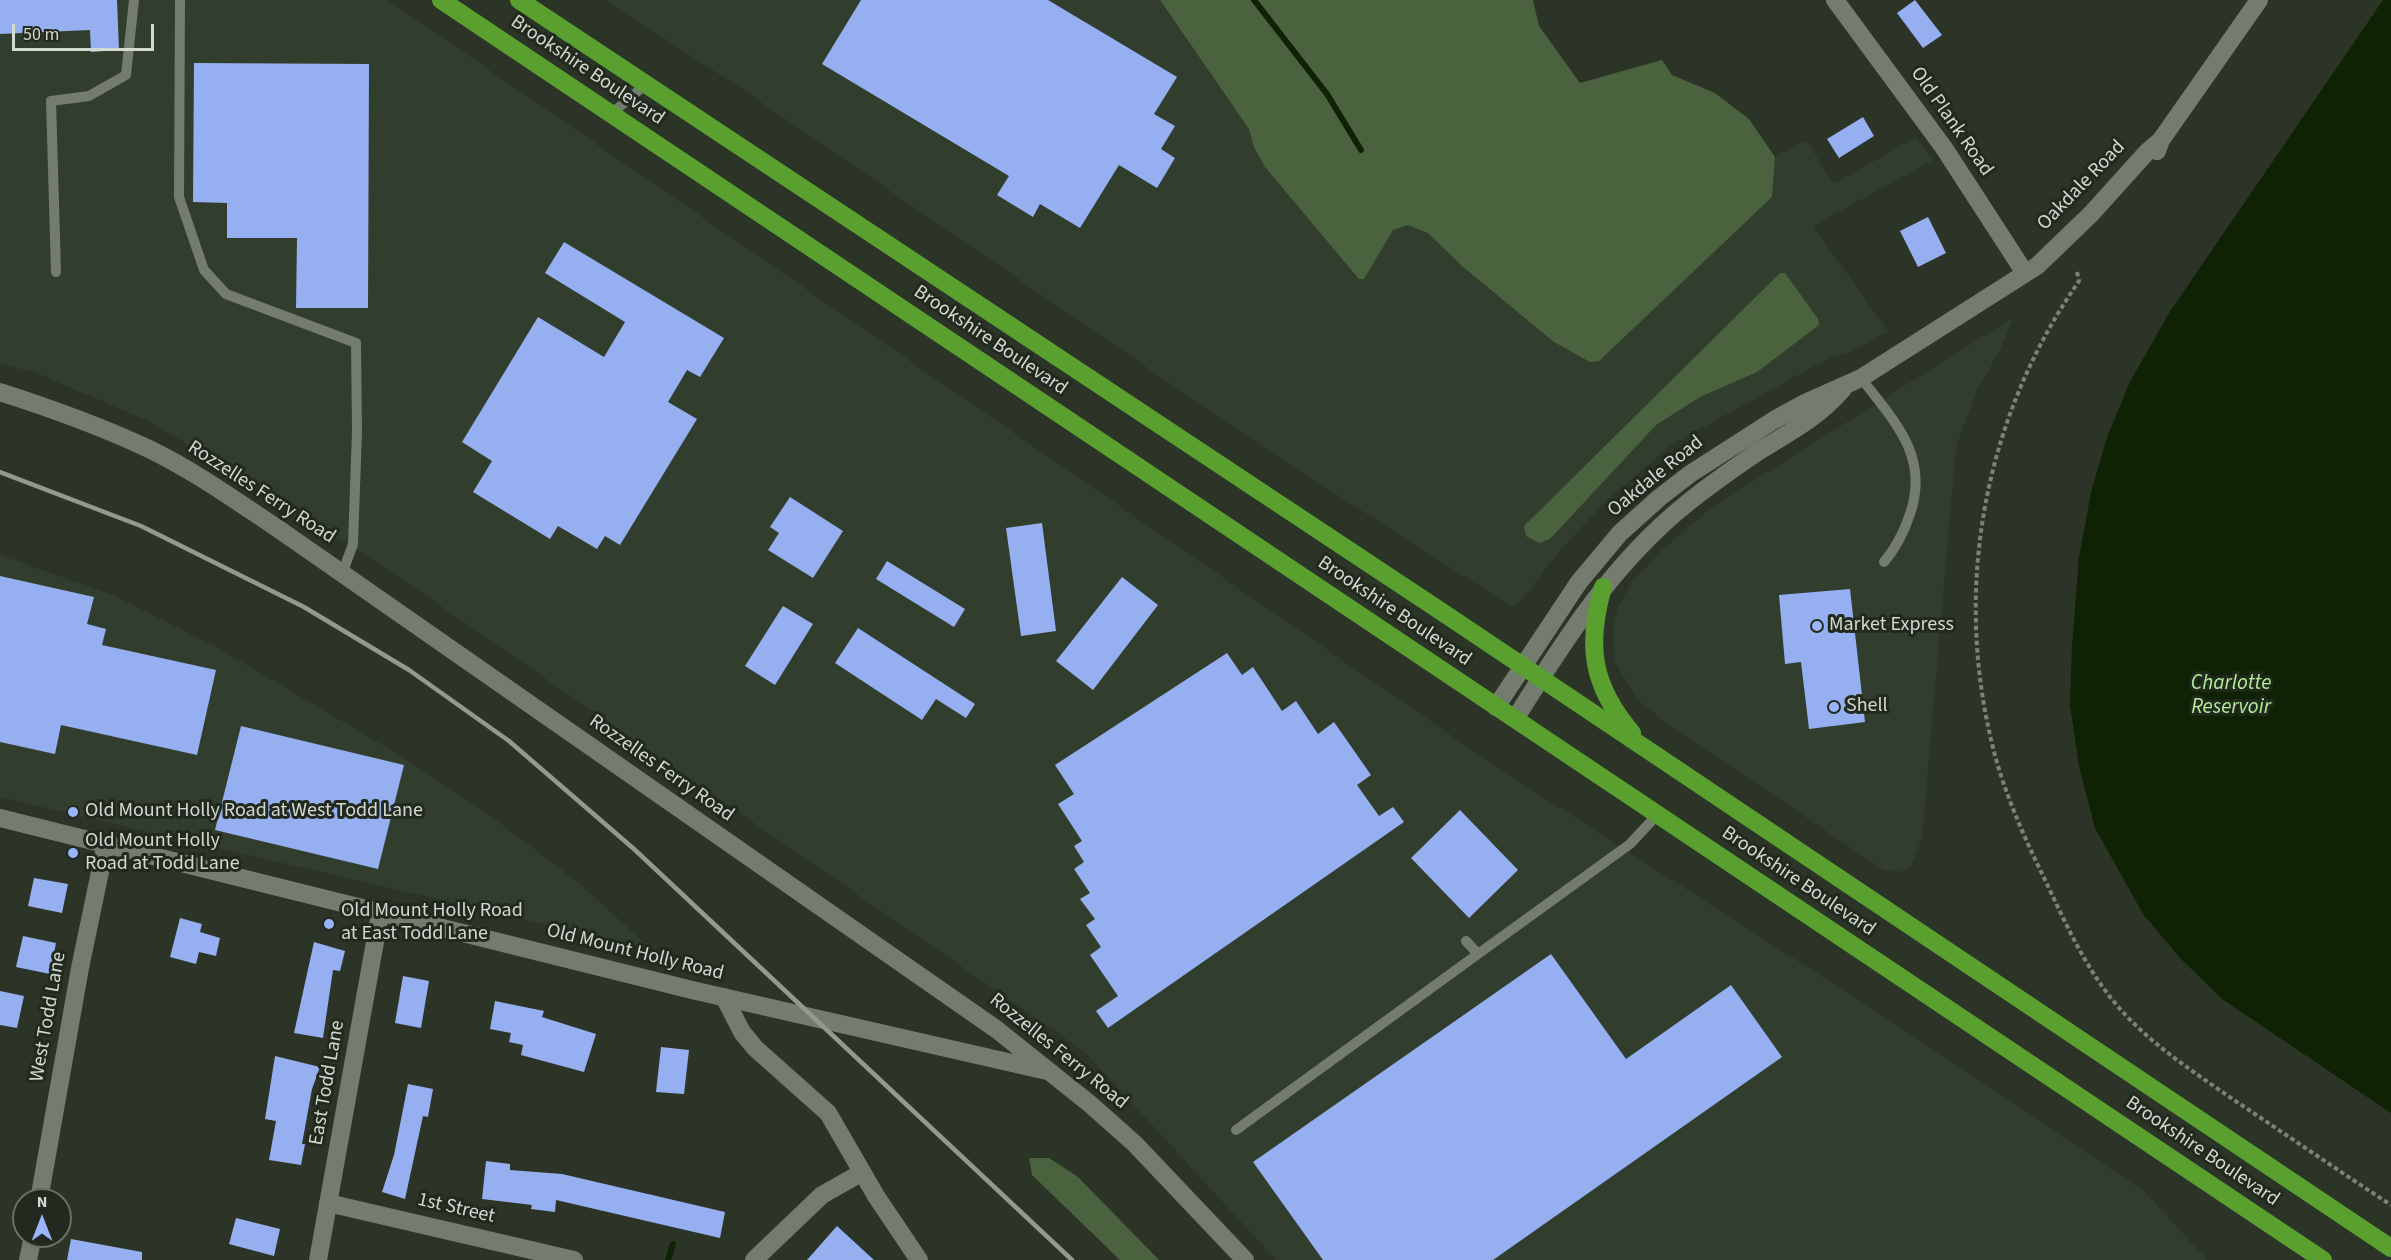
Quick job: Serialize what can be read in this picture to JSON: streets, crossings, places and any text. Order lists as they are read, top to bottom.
{
  "streets": {
    "highway": ["Brookshire Boulevard"],
    "street": [
      "Old Plank Road",
      "Oakdale Road",
      "Rozzelles Ferry Road",
      "Old Mount Holly Road",
      "West Todd Lane",
      "East Todd Lane",
      "1st Street"
    ]
  },
  "crossings": [
    ["Brookshire Boulevard", "Oakdale Road"],
    ["Old Plank Road", "Oakdale Road"],
    ["Rozzelles Ferry Road", "Old Mount Holly Road"],
    ["Old Mount Holly Road", "West Todd Lane"],
    ["Old Mount Holly Road", "East Todd Lane"],
    ["East Todd Lane", "1st Street"]
  ],
  "water": ["Charlotte Reservoir"],
  "places": [
    "Market Express",
    "Shell",
    "Old Mount Holly Road at West Todd Lane",
    "Old Mount Holly Road at Todd Lane",
    "Old Mount Holly Road at East Todd Lane"
  ],
  "scale_bar": "50 m",
  "north": "top"
}
